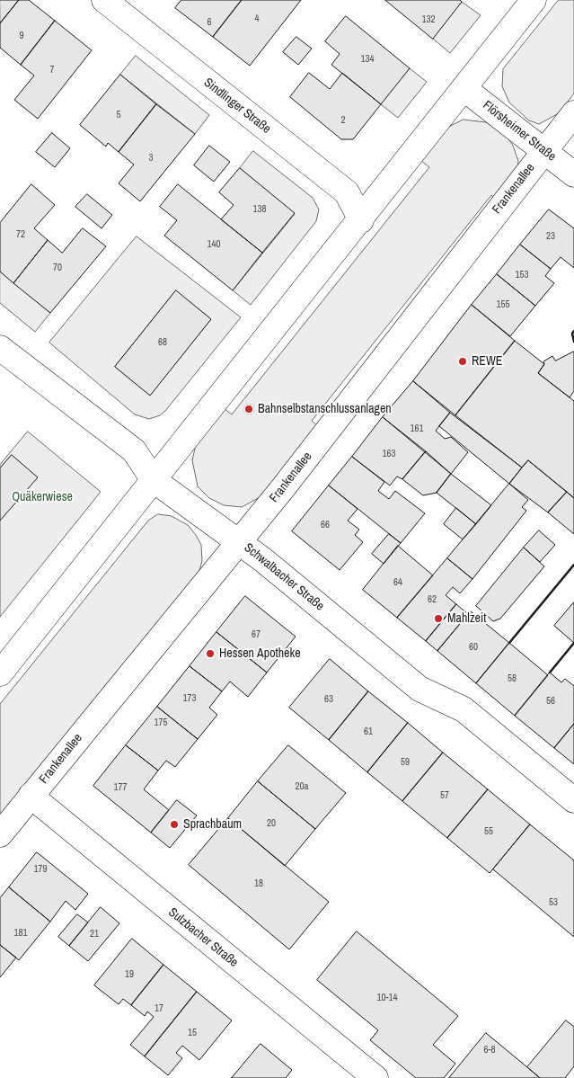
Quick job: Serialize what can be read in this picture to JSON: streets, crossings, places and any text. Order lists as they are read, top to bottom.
{
  "streets": {
    "street": [
      "Sindlinger Straße",
      "Flörsheimer Straße",
      "Frankenallee",
      "Schwalbacher Straße",
      "Sulzbacher Straße"
    ]
  },
  "crossings": [
    ["Flörsheimer Straße", "Frankenallee"],
    ["Frankenallee", "Schwalbacher Straße"],
    ["Frankenallee", "Sulzbacher Straße"]
  ],
  "parks": ["Quäkerwiese"],
  "places": [
    "REWE",
    "Bahnselbstanschlussanlagen",
    "Mahlzeit",
    "Hessen Apotheke",
    "Sprachbaum"
  ],
  "house_numbers": [
    "4",
    "132",
    "6",
    "9",
    "134",
    "7",
    "5",
    "2",
    "3",
    "138",
    "72",
    "23",
    "140",
    "70",
    "153",
    "155",
    "68",
    "161",
    "163",
    "66",
    "64",
    "62",
    "67",
    "60",
    "58",
    "173",
    "63",
    "56",
    "175",
    "61",
    "59",
    "20a",
    "177",
    "57",
    "20",
    "55",
    "179",
    "18",
    "53",
    "181",
    "21",
    "19",
    "10-14",
    "17",
    "15",
    "6-8"
  ]
}
